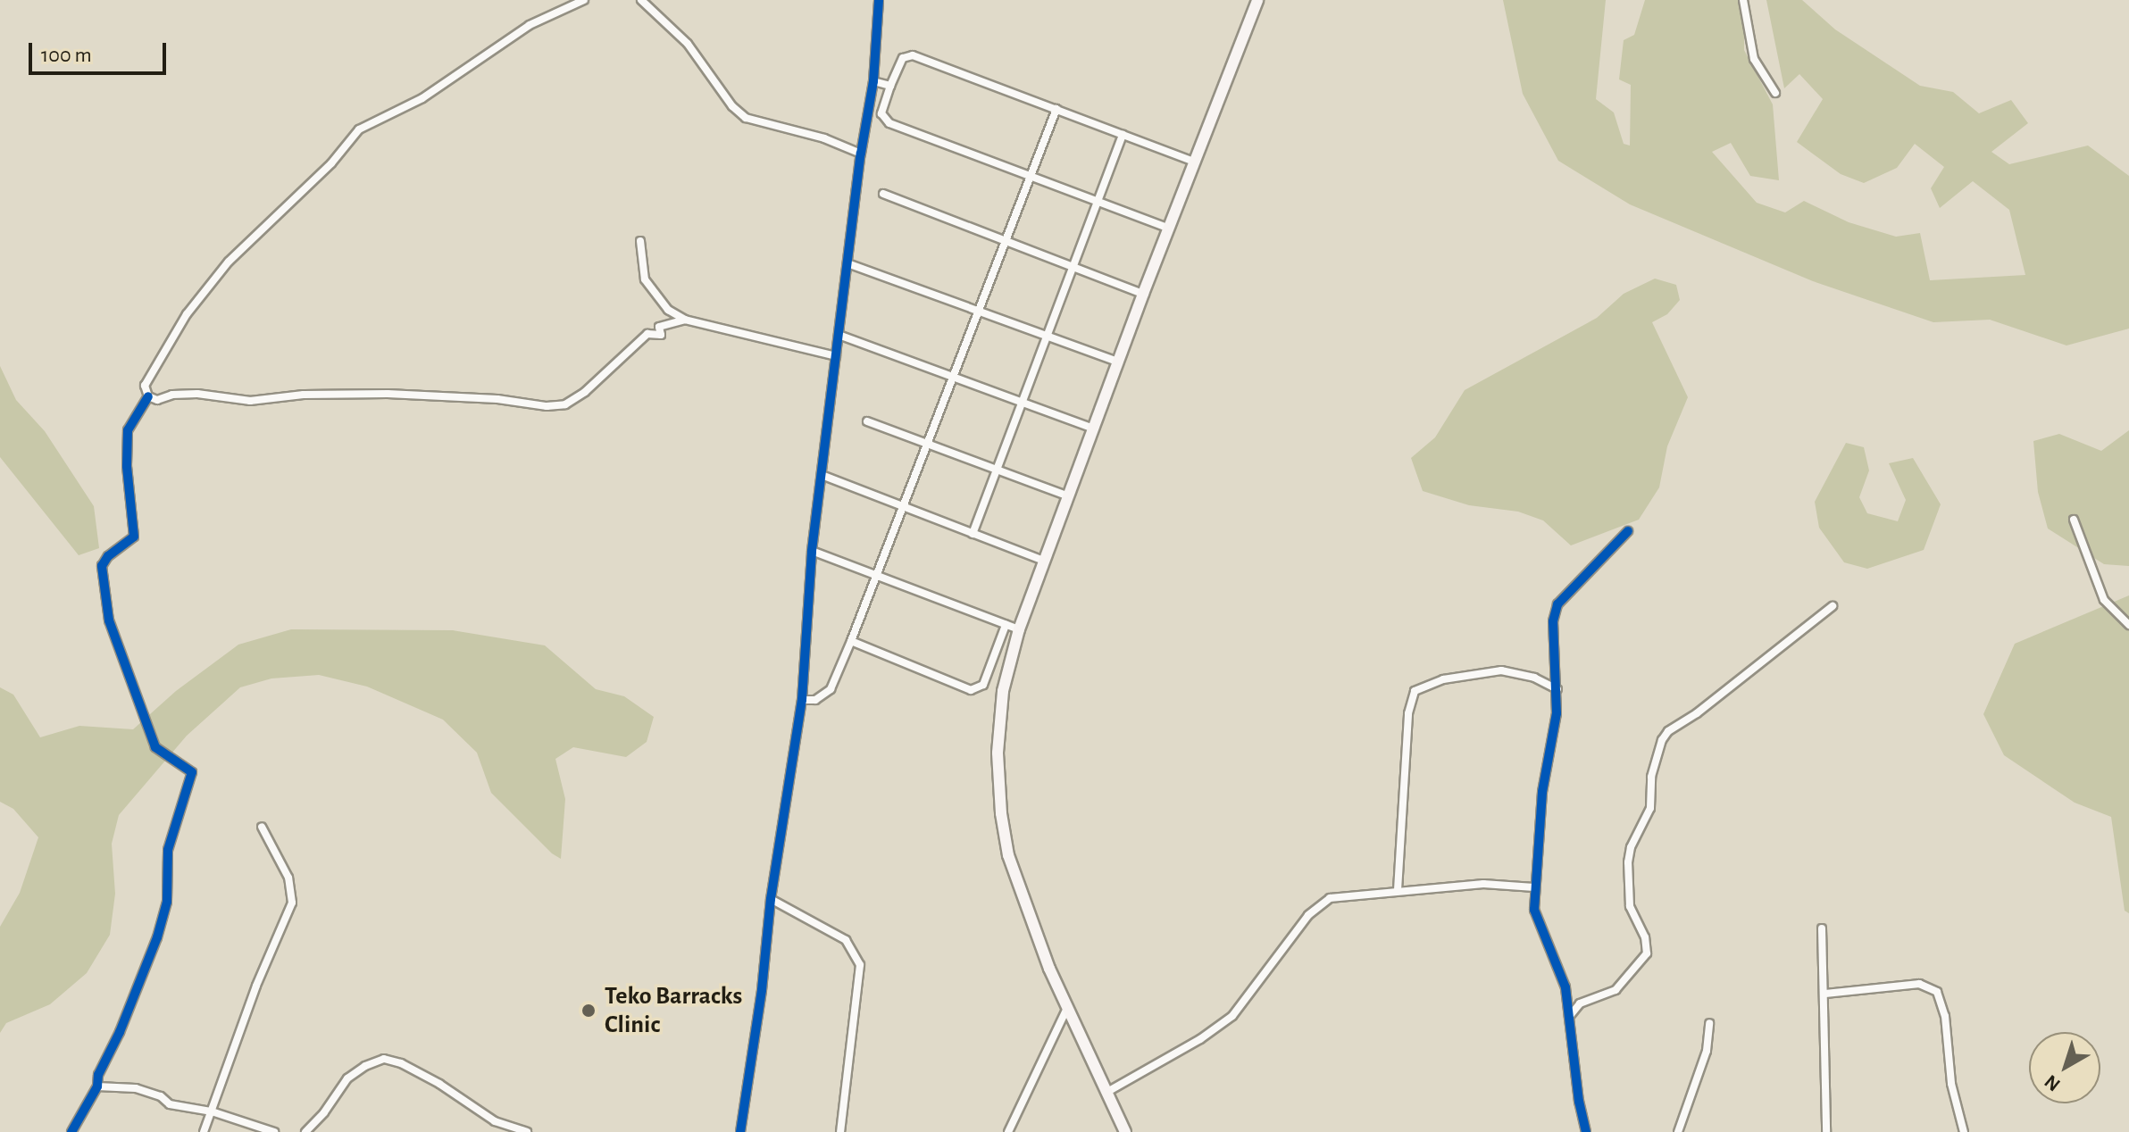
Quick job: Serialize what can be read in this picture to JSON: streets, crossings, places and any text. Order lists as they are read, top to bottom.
{
  "places": ["Teko Barracks Clinic"],
  "scale_bar": "100 m",
  "north": "bottom left"
}
